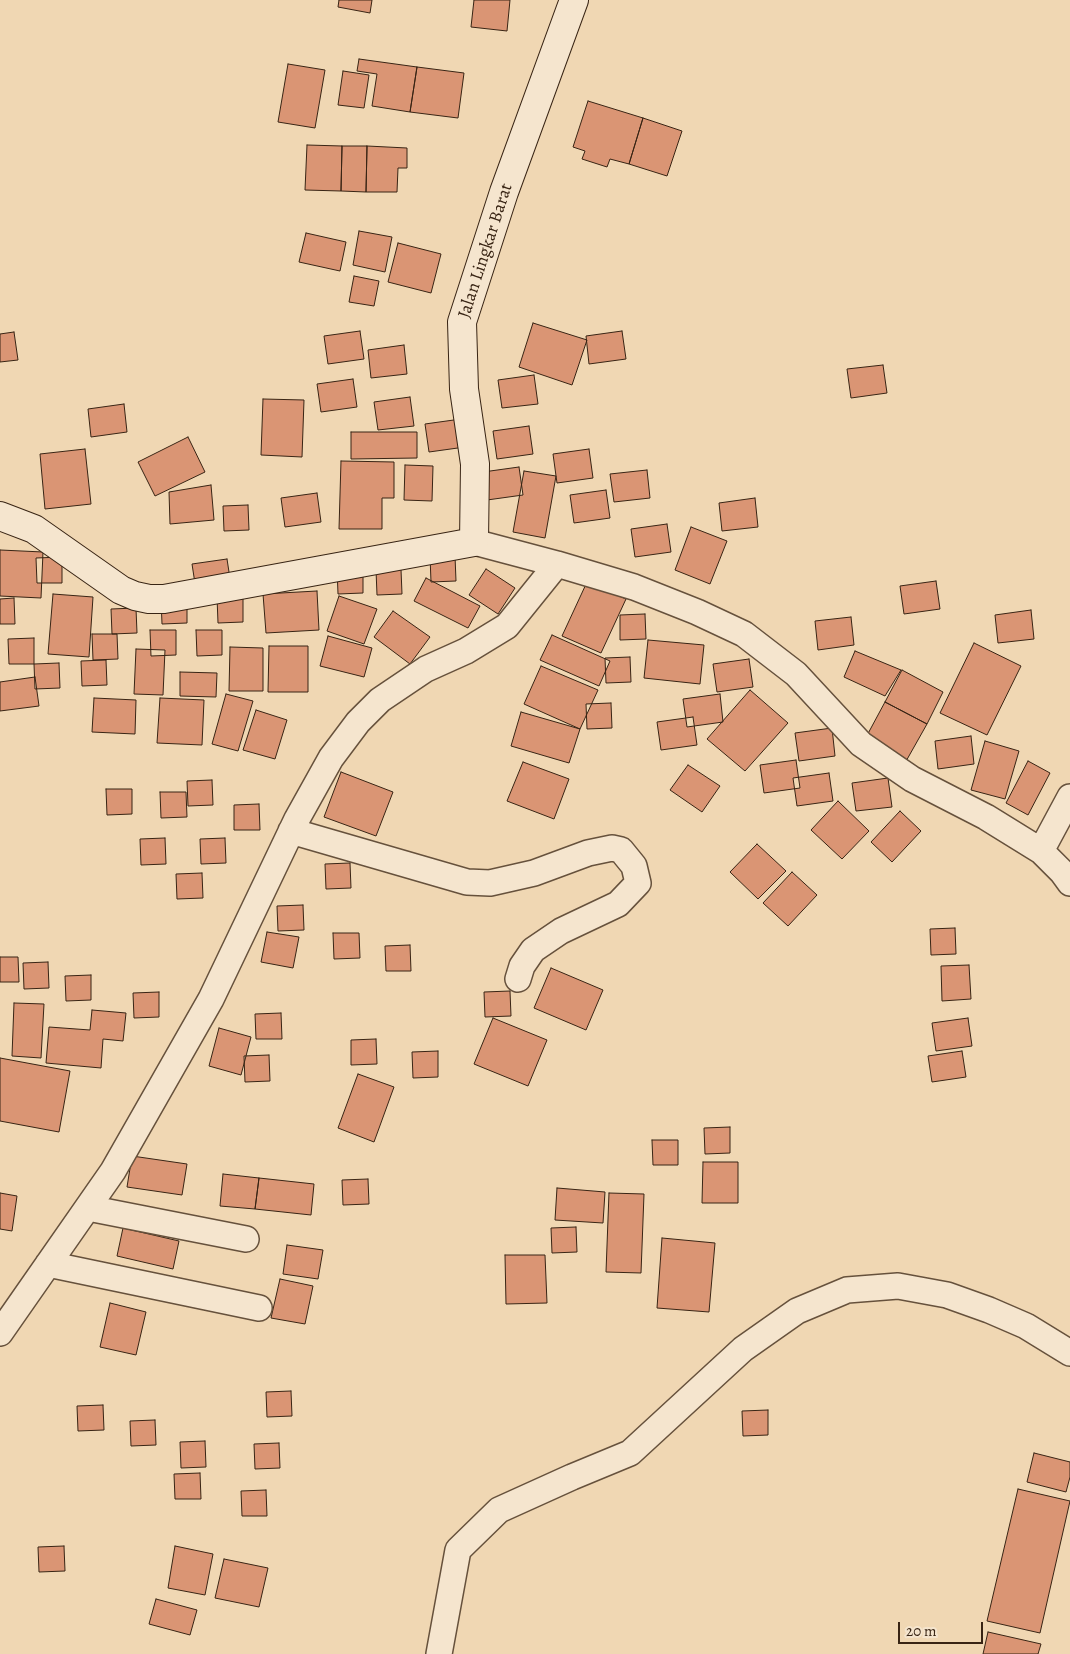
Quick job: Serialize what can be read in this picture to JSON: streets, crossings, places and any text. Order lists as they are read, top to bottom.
{
  "streets": {
    "street": ["Jalan Lingkar Barat"]
  },
  "scale_bar": "20 m"
}
